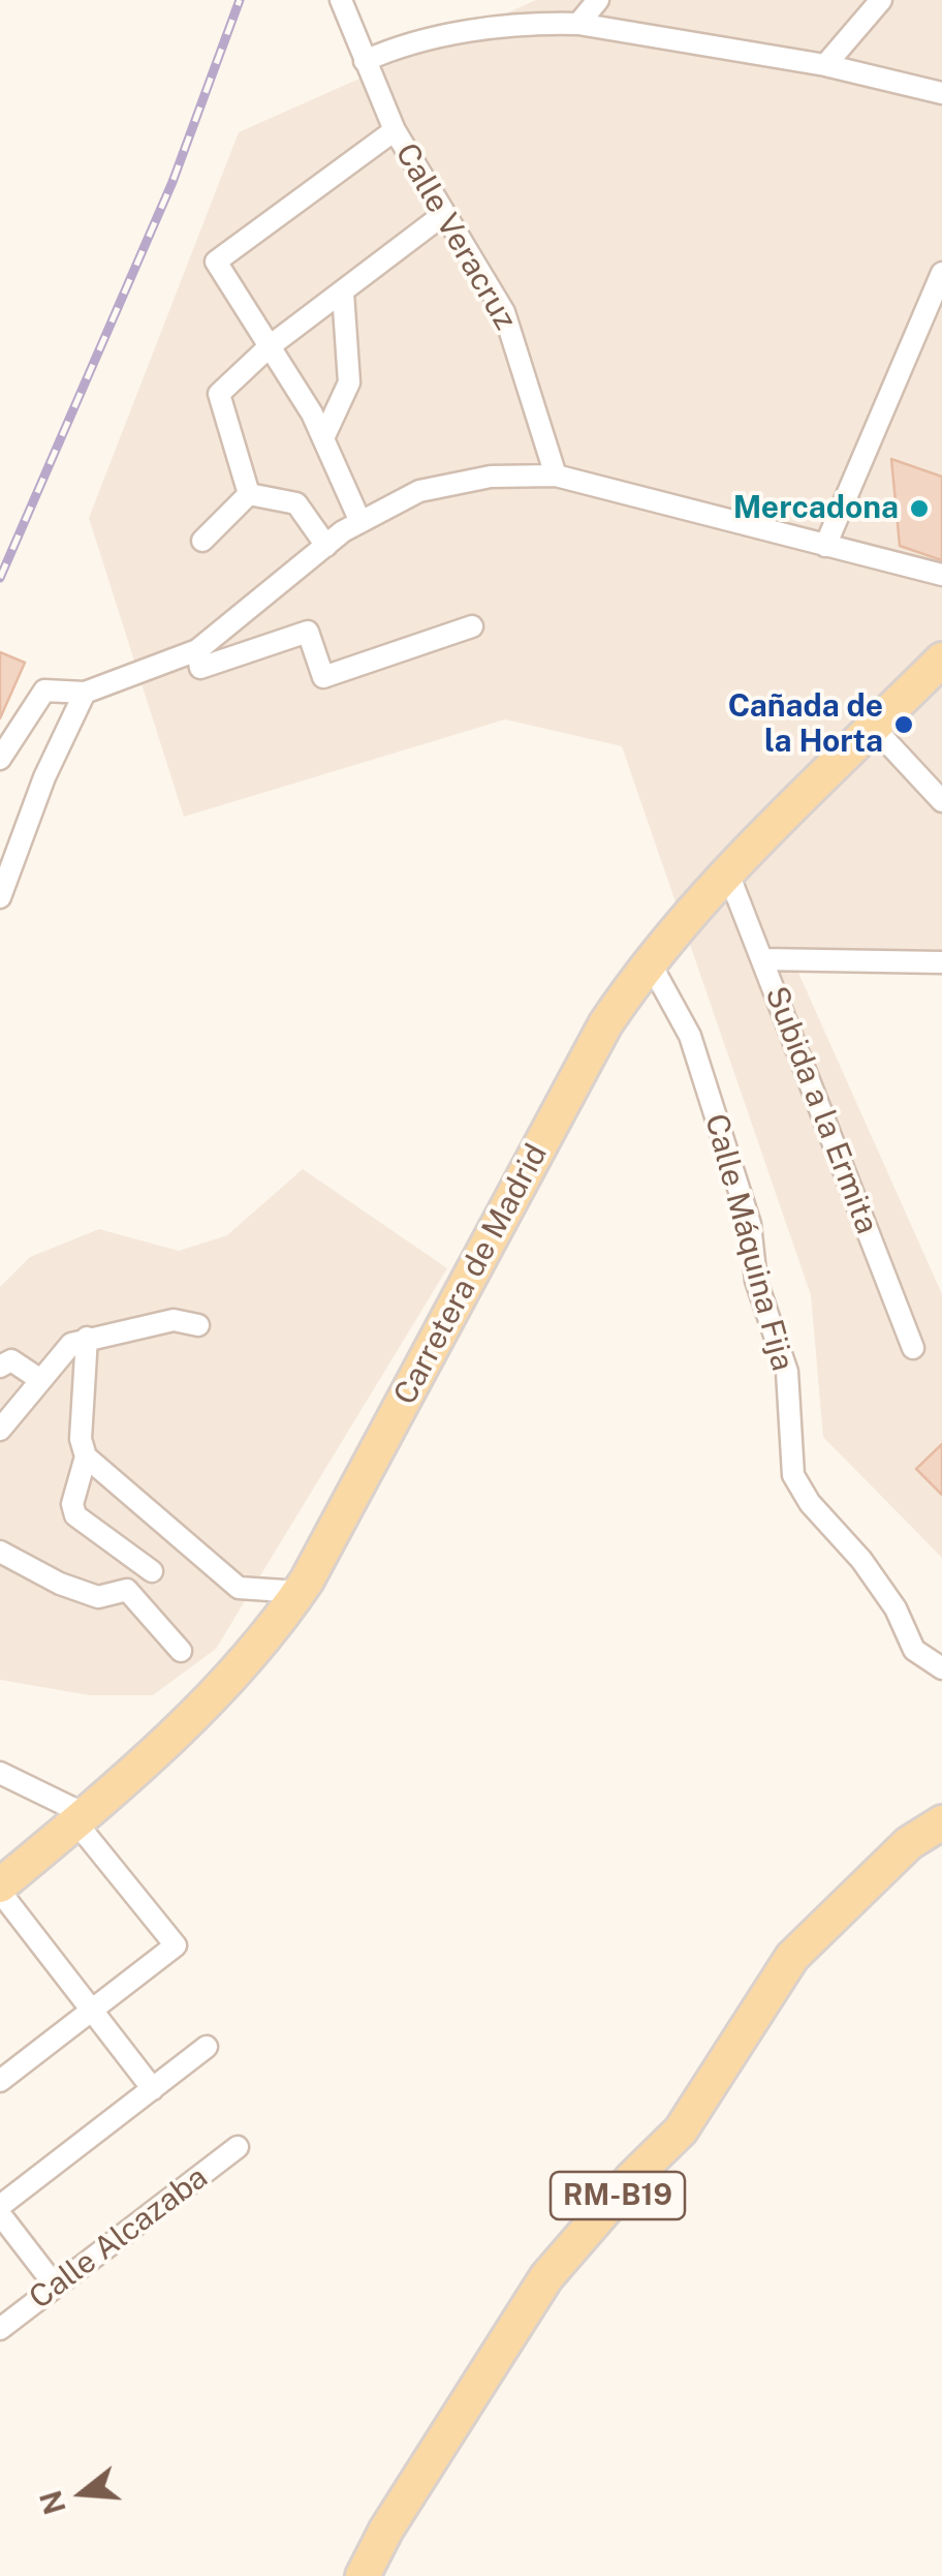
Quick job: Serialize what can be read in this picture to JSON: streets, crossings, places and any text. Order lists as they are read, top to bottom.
{
  "streets": {
    "main road": ["Carretera de Madrid", "RM-B19"],
    "street": [
      "Calle Veracruz",
      "Subida a la Ermita",
      "Calle Máquina Fija",
      "Calle Alcazaba"
    ]
  },
  "crossings": [
    ["Subida a la Ermita", "Carretera de Madrid"],
    ["Calle Máquina Fija", "Carretera de Madrid"]
  ],
  "places": ["Mercadona", "Cañada de la Horta"],
  "north": "left"
}
